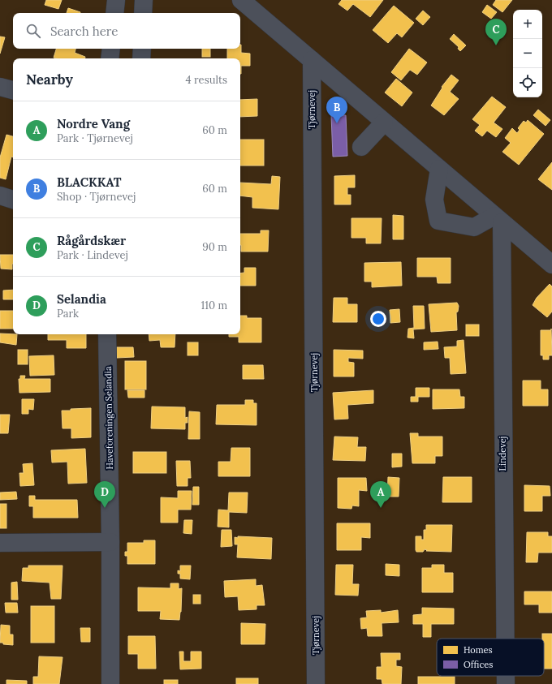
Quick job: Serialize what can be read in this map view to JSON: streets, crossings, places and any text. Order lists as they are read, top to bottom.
{
  "streets": {
    "street": ["Tjørnevej", "Haveforeningen Selandia", "Lindevej"]
  },
  "legend": ["Homes", "Offices"],
  "page": {
    "map_buttons": ["+", "−"],
    "search": "Search here",
    "pins": [
      "C",
      "B",
      "A",
      "D"
    ],
    "heading": ["Nearby", "4 results"],
    "list": [
      {
        "mark": "A",
        "name": "Nordre Vang",
        "note": "Park · Tjørnevej",
        "value": "60 m"
      },
      {
        "mark": "B",
        "name": "BLACKKAT",
        "note": "Shop · Tjørnevej",
        "value": "60 m"
      },
      {
        "mark": "C",
        "name": "Rågårdskær",
        "note": "Park · Lindevej",
        "value": "90 m"
      },
      {
        "mark": "D",
        "name": "Selandia",
        "note": "Park",
        "value": "110 m"
      }
    ]
  }
}
